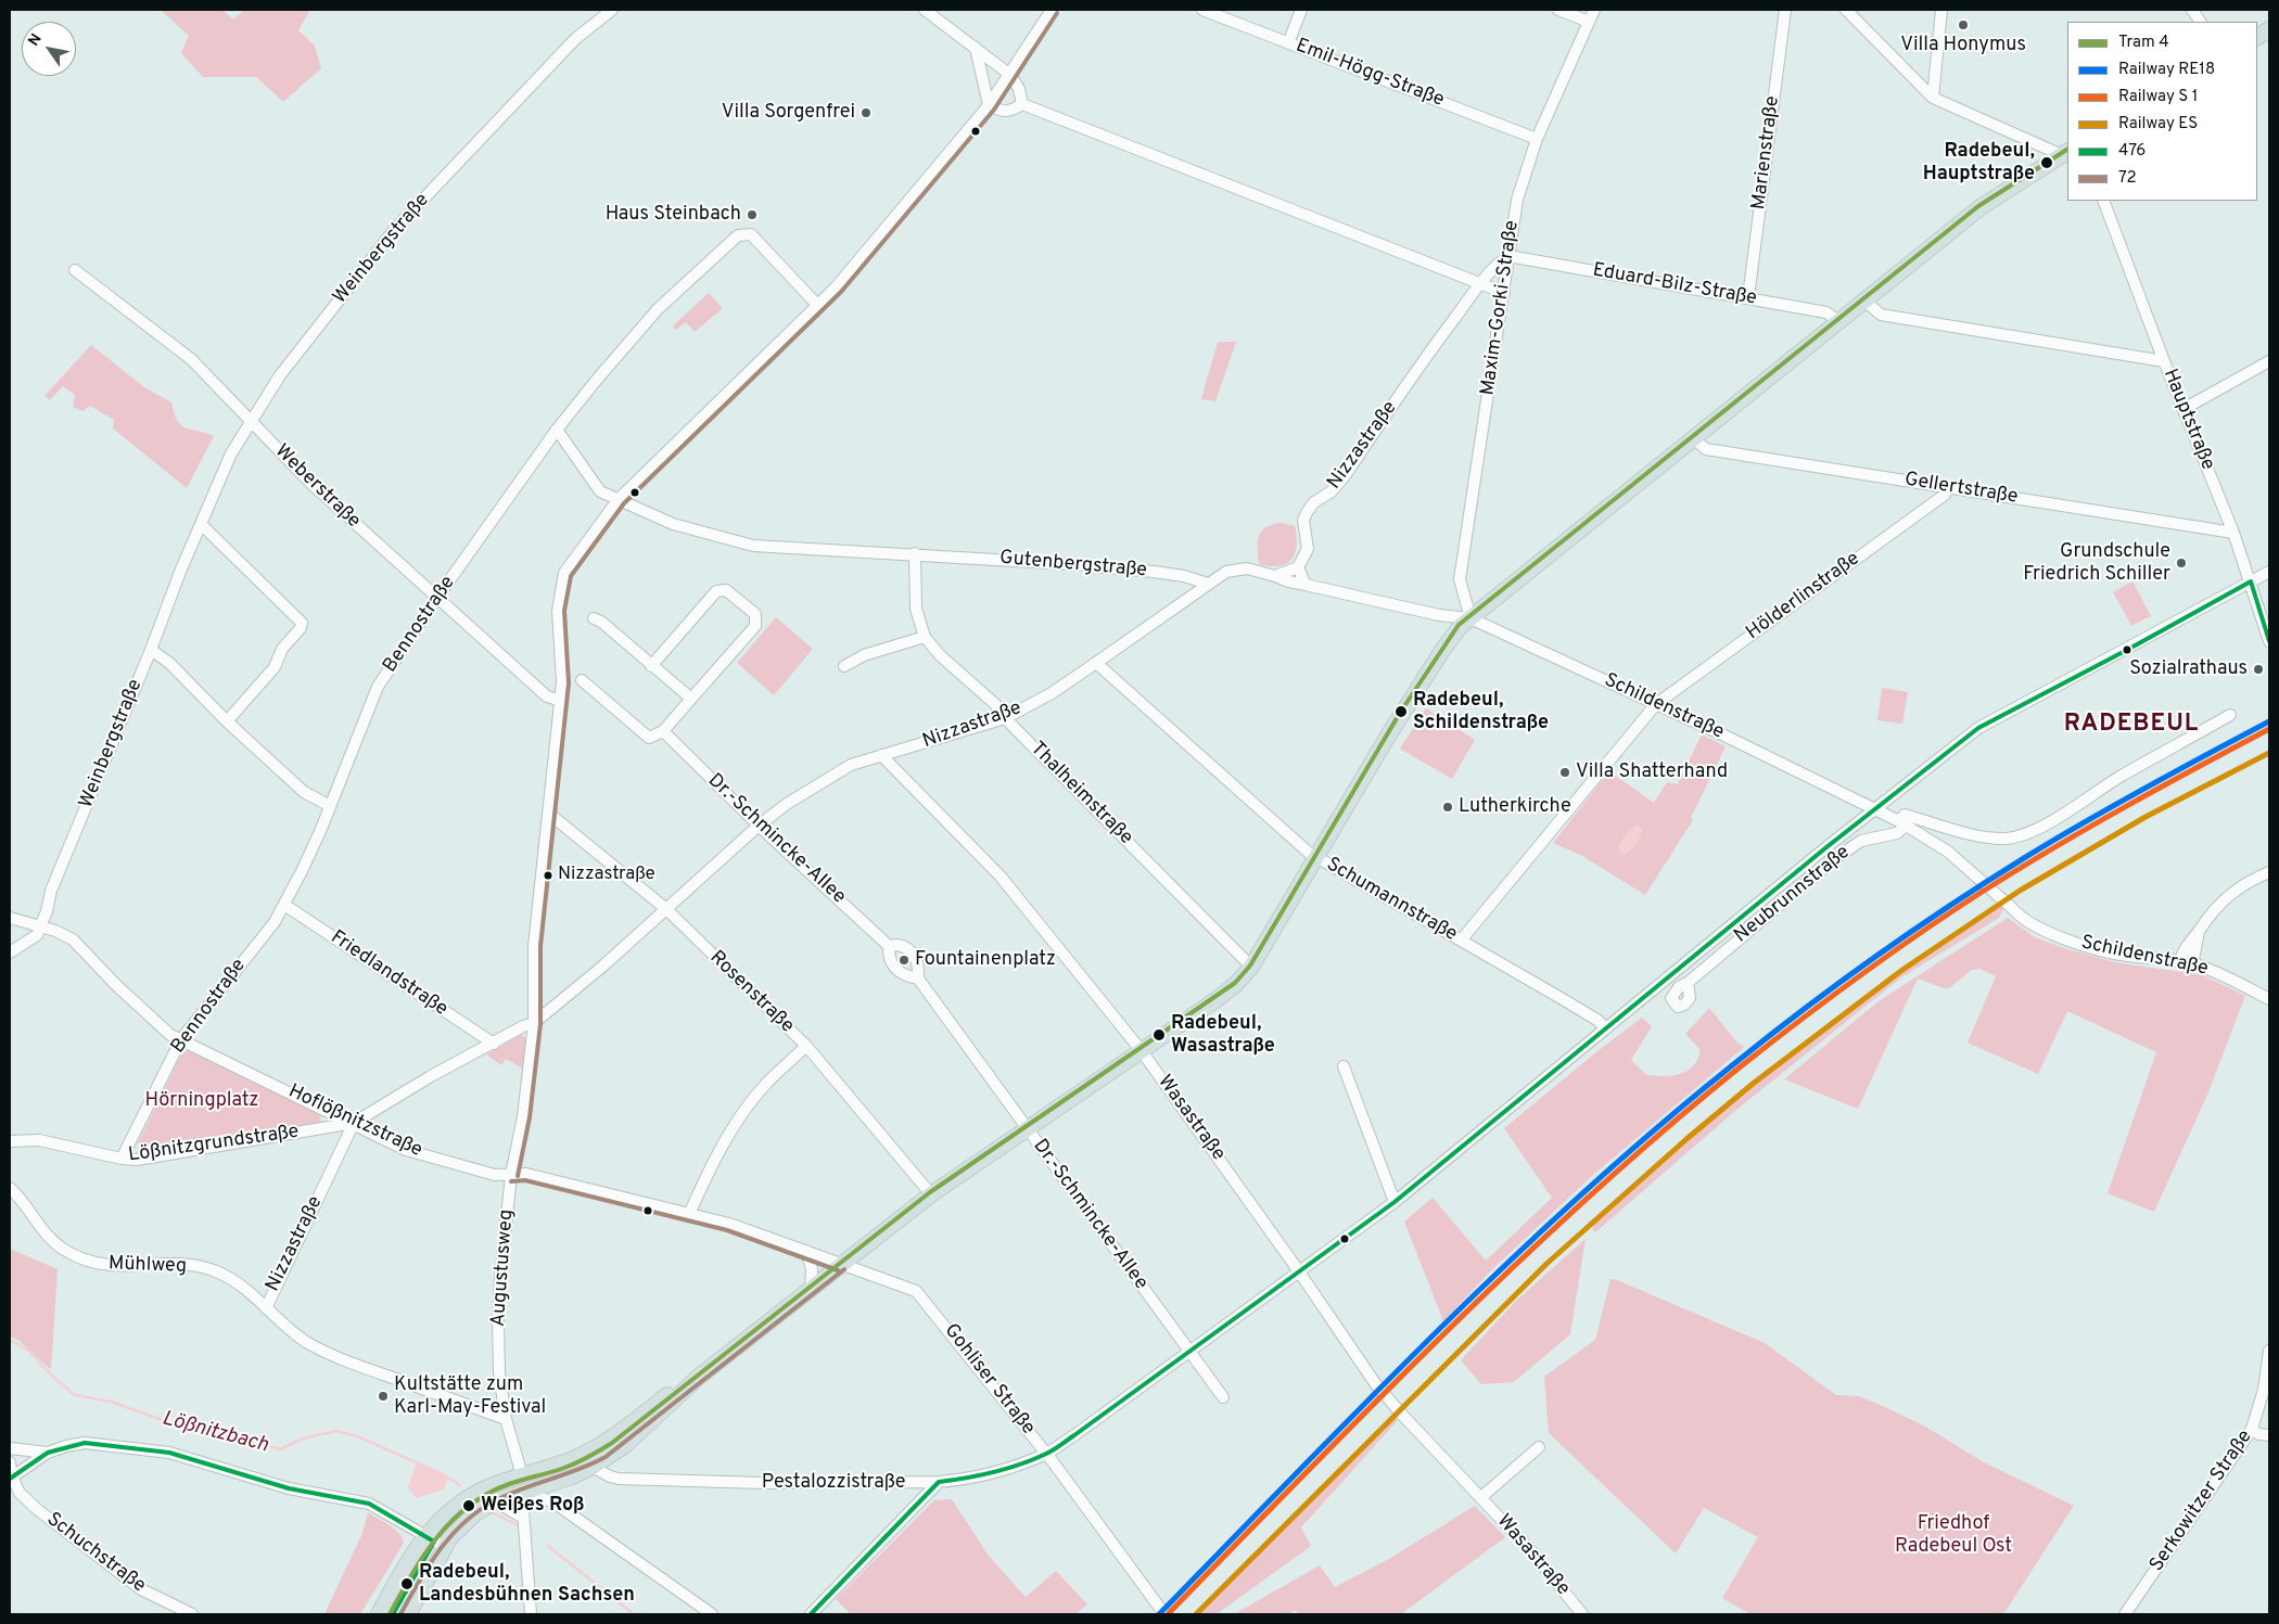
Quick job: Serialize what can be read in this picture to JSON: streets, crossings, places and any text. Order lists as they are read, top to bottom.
{
  "streets": {
    "street": [
      "Emil-Högg-Straße",
      "Marienstraße",
      "Weinbergstraße",
      "Eduard-Bilz-Straße",
      "Maxim-Gorki-Straße",
      "Hauptstraße",
      "Nizzastraße",
      "Weberstraße",
      "Gellertstraße",
      "Gutenbergstraße",
      "Hölderlinstraße",
      "Bennostraße",
      "Schildenstraße",
      "Thalheimstraße",
      "Dr.-Schmincke-Allee",
      "Neubrunnstraße",
      "Schumannstraße",
      "Friedlandstraße",
      "Rosenstraße",
      "Wasastraße",
      "Hoflößnitzstraße",
      "Lößnitzgrundstraße",
      "Mühlweg",
      "Augustusweg",
      "Gohliser Straße",
      "Pestalozzistraße",
      "Serkowitzer Straße",
      "Schuchstraße"
    ]
  },
  "crossings": [
    ["Emil-Högg-Straße", "Maxim-Gorki-Straße"],
    ["Marienstraße", "Eduard-Bilz-Straße"],
    ["Weinbergstraße", "Weberstraße"],
    ["Weinbergstraße", "Hoflößnitzstraße"],
    ["Eduard-Bilz-Straße", "Maxim-Gorki-Straße"],
    ["Eduard-Bilz-Straße", "Nizzastraße"],
    ["Maxim-Gorki-Straße", "Nizzastraße"],
    ["Maxim-Gorki-Straße", "Schildenstraße"],
    ["Hauptstraße", "Gellertstraße"],
    ["Hauptstraße", "Pestalozzistraße"],
    ["Nizzastraße", "Gutenbergstraße"],
    ["Nizzastraße", "Thalheimstraße"],
    ["Nizzastraße", "Dr.-Schmincke-Allee"],
    ["Nizzastraße", "Schumannstraße"],
    ["Nizzastraße", "Friedlandstraße"],
    ["Nizzastraße", "Rosenstraße"],
    ["Nizzastraße", "Wasastraße"],
    ["Nizzastraße", "Hoflößnitzstraße"],
    ["Nizzastraße", "Lößnitzgrundstraße"],
    ["Nizzastraße", "Mühlweg"],
    ["Nizzastraße", "Augustusweg"],
    ["Weberstraße", "Bennostraße"],
    ["Weberstraße", "Augustusweg"],
    ["Gellertstraße", "Hölderlinstraße"],
    ["Gutenbergstraße", "Bennostraße"],
    ["Gutenbergstraße", "Thalheimstraße"],
    ["Gutenbergstraße", "Augustusweg"],
    ["Hölderlinstraße", "Schildenstraße"],
    ["Hölderlinstraße", "Schumannstraße"],
    ["Bennostraße", "Friedlandstraße"],
    ["Bennostraße", "Hoflößnitzstraße"],
    ["Bennostraße", "Lößnitzgrundstraße"],
    ["Bennostraße", "Augustusweg"],
    ["Schildenstraße", "Neubrunnstraße"],
    ["Schildenstraße", "Pestalozzistraße"],
    ["Dr.-Schmincke-Allee", "Pestalozzistraße"],
    ["Schumannstraße", "Pestalozzistraße"],
    ["Rosenstraße", "Augustusweg"],
    ["Wasastraße", "Pestalozzistraße"],
    ["Hoflößnitzstraße", "Lößnitzgrundstraße"],
    ["Hoflößnitzstraße", "Augustusweg"],
    ["Hoflößnitzstraße", "Gohliser Straße"],
    ["Mühlweg", "Augustusweg"],
    ["Gohliser Straße", "Pestalozzistraße"]
  ],
  "districts": ["RADEBEUL"],
  "water": ["Lößnitzbach"],
  "parks": ["Hörningplatz", "Friedhof Radebeul Ost"],
  "places": [
    "Villa Honymus",
    "Villa Sorgenfrei",
    "Radebeul, Hauptstraße",
    "Haus Steinbach",
    "Grundschule Friedrich Schiller",
    "Sozialrathaus",
    "Radebeul, Schildenstraße",
    "Villa Shatterhand",
    "Lutherkirche",
    "Nizzastraße",
    "Fountainenplatz",
    "Radebeul, Wasastraße",
    "Kultstätte zum Karl-May-Festival",
    "Weißes Roß",
    "Radebeul, Landesbühnen Sachsen"
  ],
  "lines": [
    "transit line 72",
    "tram line 4",
    "transit line 476",
    "rail line RE18",
    "rail line ES"
  ],
  "legend": [
    "Tram 4",
    "Railway RE18",
    "Railway S 1",
    "Railway ES",
    "476",
    "72"
  ],
  "north": "top left"
}
